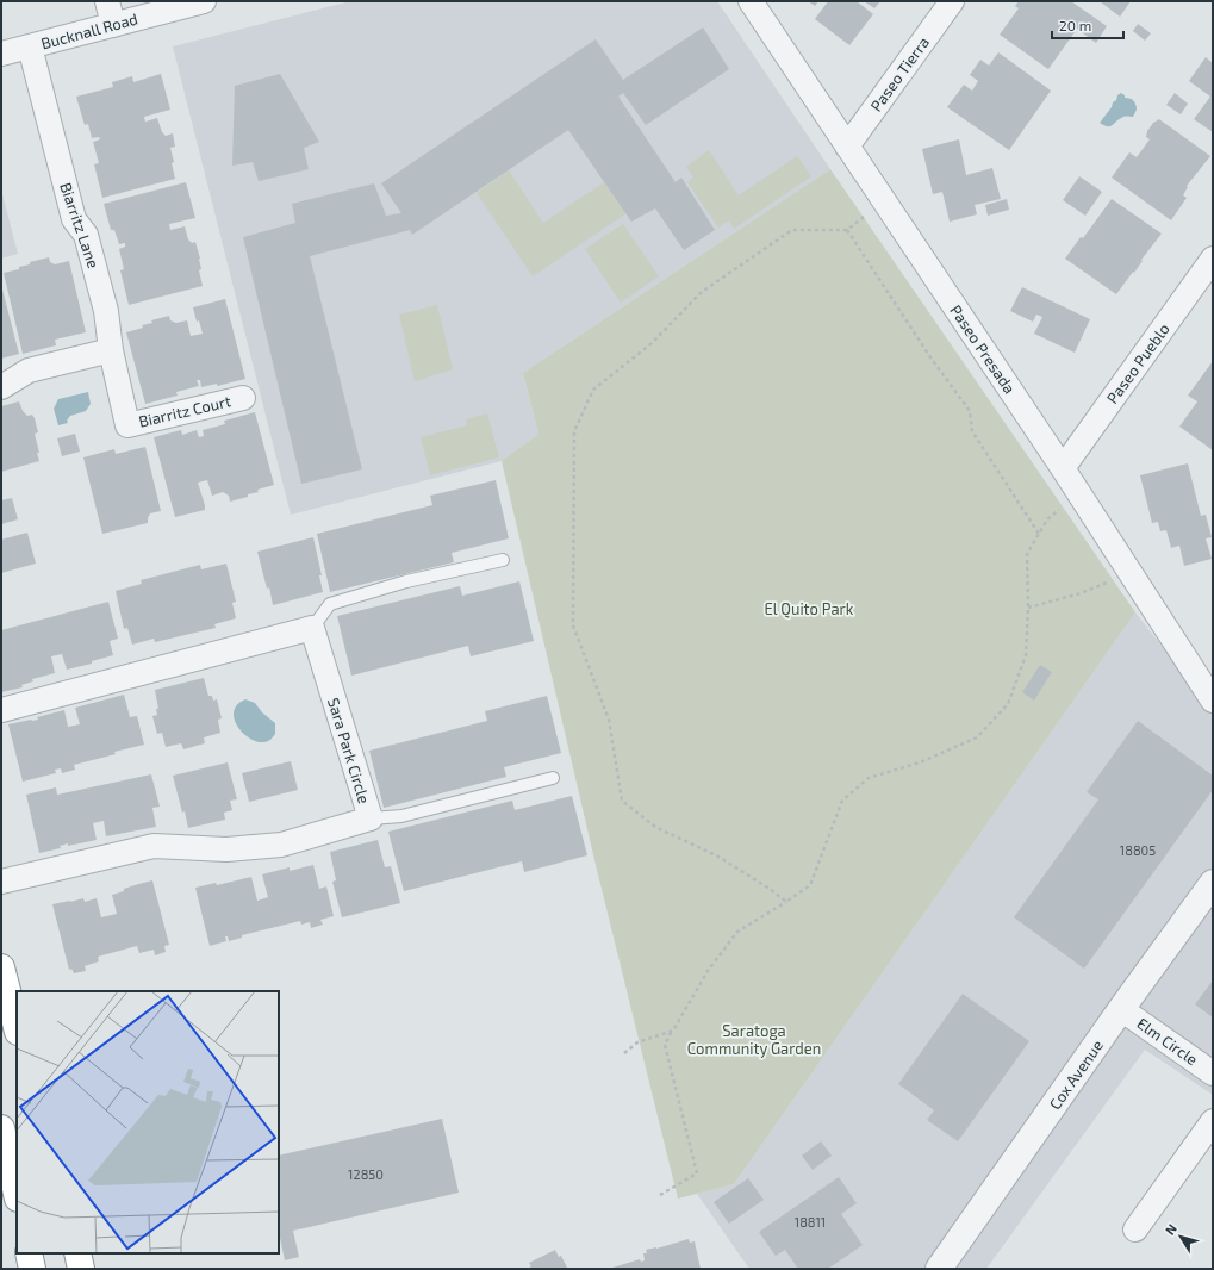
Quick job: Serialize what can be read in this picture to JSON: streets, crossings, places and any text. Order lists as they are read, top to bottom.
{
  "streets": {
    "street": [
      "Bucknall Road",
      "Paseo Tierra",
      "Biarritz Lane",
      "Paseo Presada",
      "Paseo Pueblo",
      "Biarritz Court",
      "Sara Park Circle",
      "Elm Circle",
      "Cox Avenue"
    ]
  },
  "crossings": [
    ["Bucknall Road", "Biarritz Lane"],
    ["Paseo Tierra", "Paseo Presada"],
    ["Biarritz Lane", "Biarritz Court"],
    ["Paseo Presada", "Paseo Pueblo"],
    ["Elm Circle", "Cox Avenue"]
  ],
  "parks": ["El Quito Park", "Saratoga Community Garden"],
  "house_numbers": ["18805", "12850", "18811"],
  "scale_bar": "20 m",
  "north": "top left"
}
